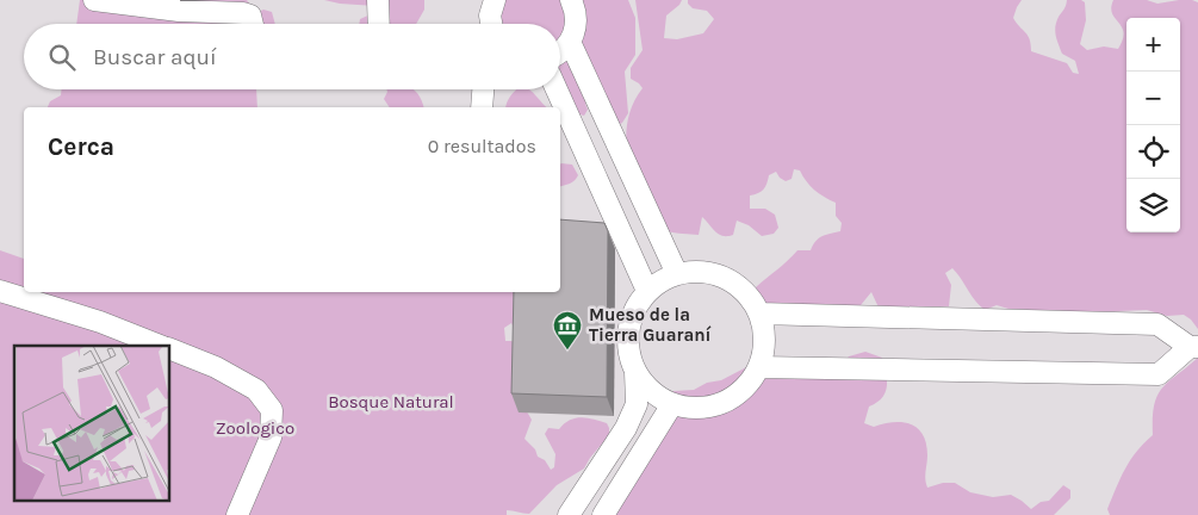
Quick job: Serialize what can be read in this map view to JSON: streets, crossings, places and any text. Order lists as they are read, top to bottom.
{
  "parks": ["Bosque Natural", "Zoologico"],
  "places": {
    "museum": ["Mueso de la Tierra Guaraní"]
  },
  "page": {
    "map_buttons": ["+", "−"],
    "search": "Buscar aquí",
    "heading": ["Cerca", "0 resultados"]
  }
}
